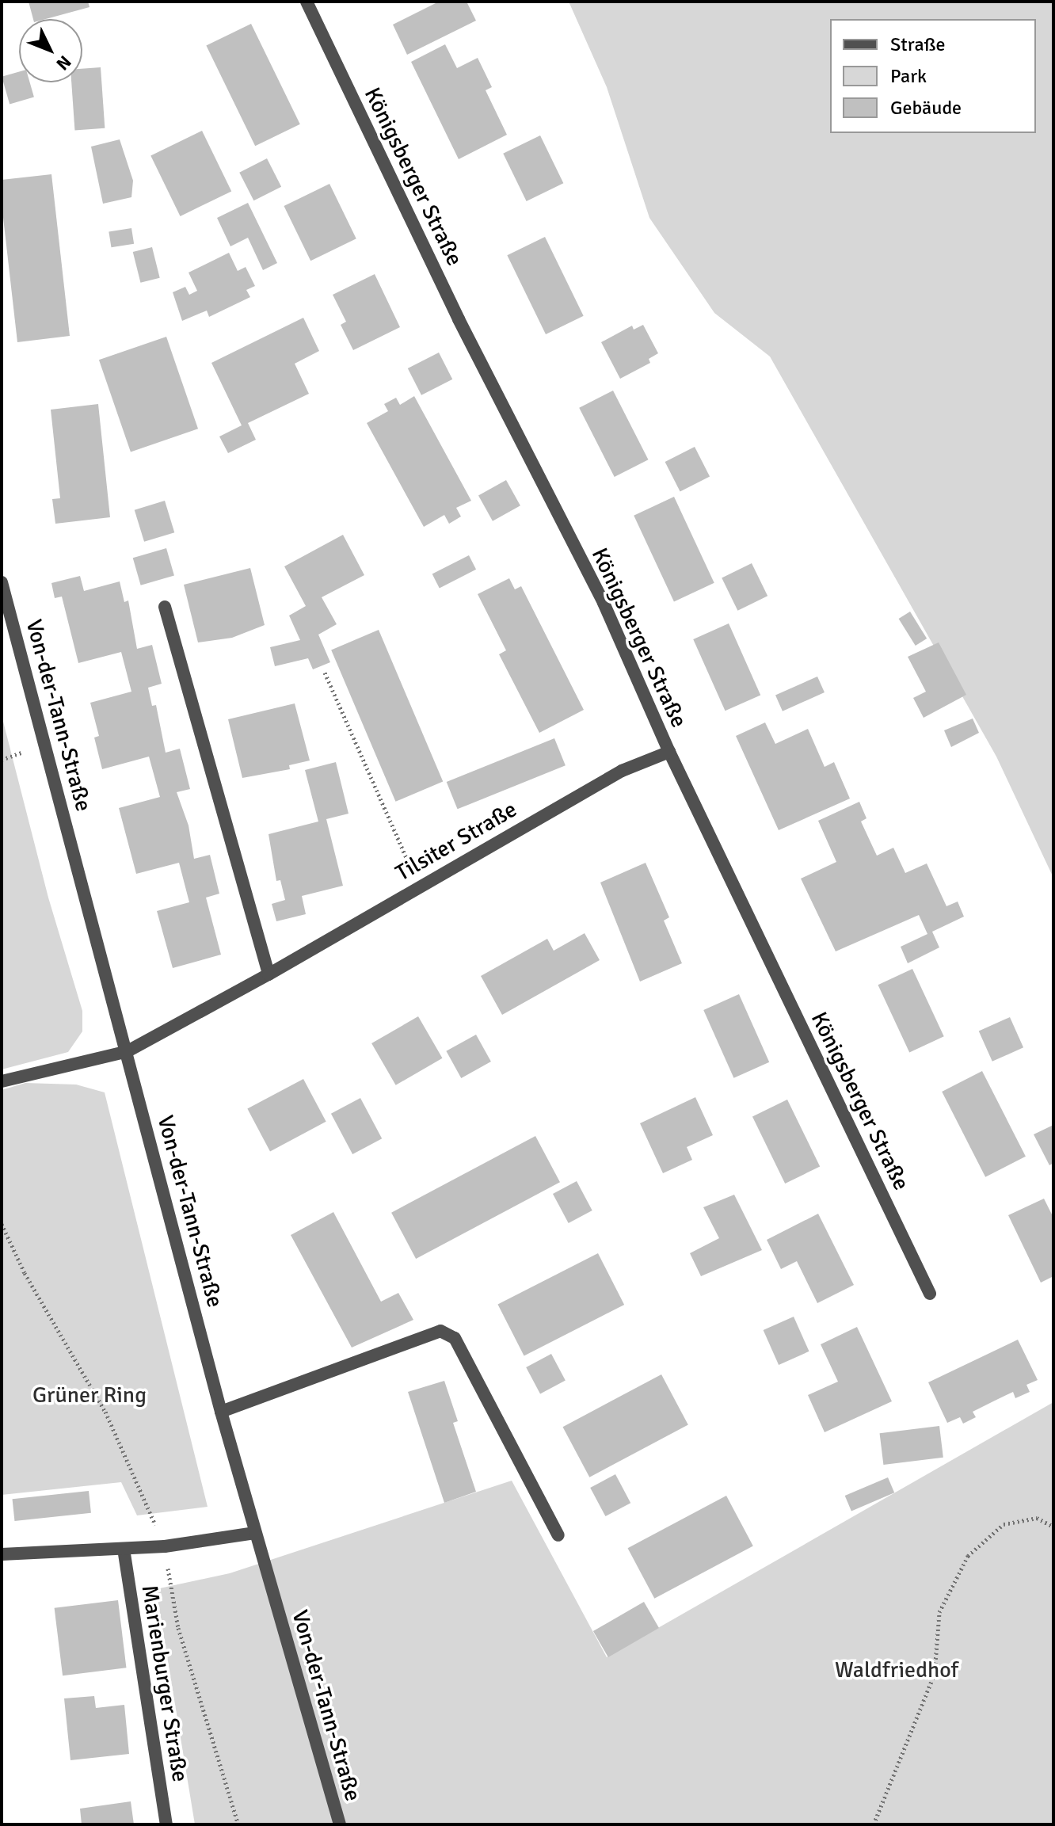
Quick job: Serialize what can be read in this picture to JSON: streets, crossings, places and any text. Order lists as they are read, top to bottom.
{
  "streets": {
    "street": [
      "Königsberger Straße",
      "Von-der-Tann-Straße",
      "Tilsiter Straße",
      "Marienburger Straße"
    ]
  },
  "crossings": [
    ["Königsberger Straße", "Tilsiter Straße"],
    ["Von-der-Tann-Straße", "Tilsiter Straße"]
  ],
  "parks": ["Grüner Ring", "Waldfriedhof"],
  "legend": ["Straße", "Park", "Gebäude"],
  "north": "bottom right"
}
